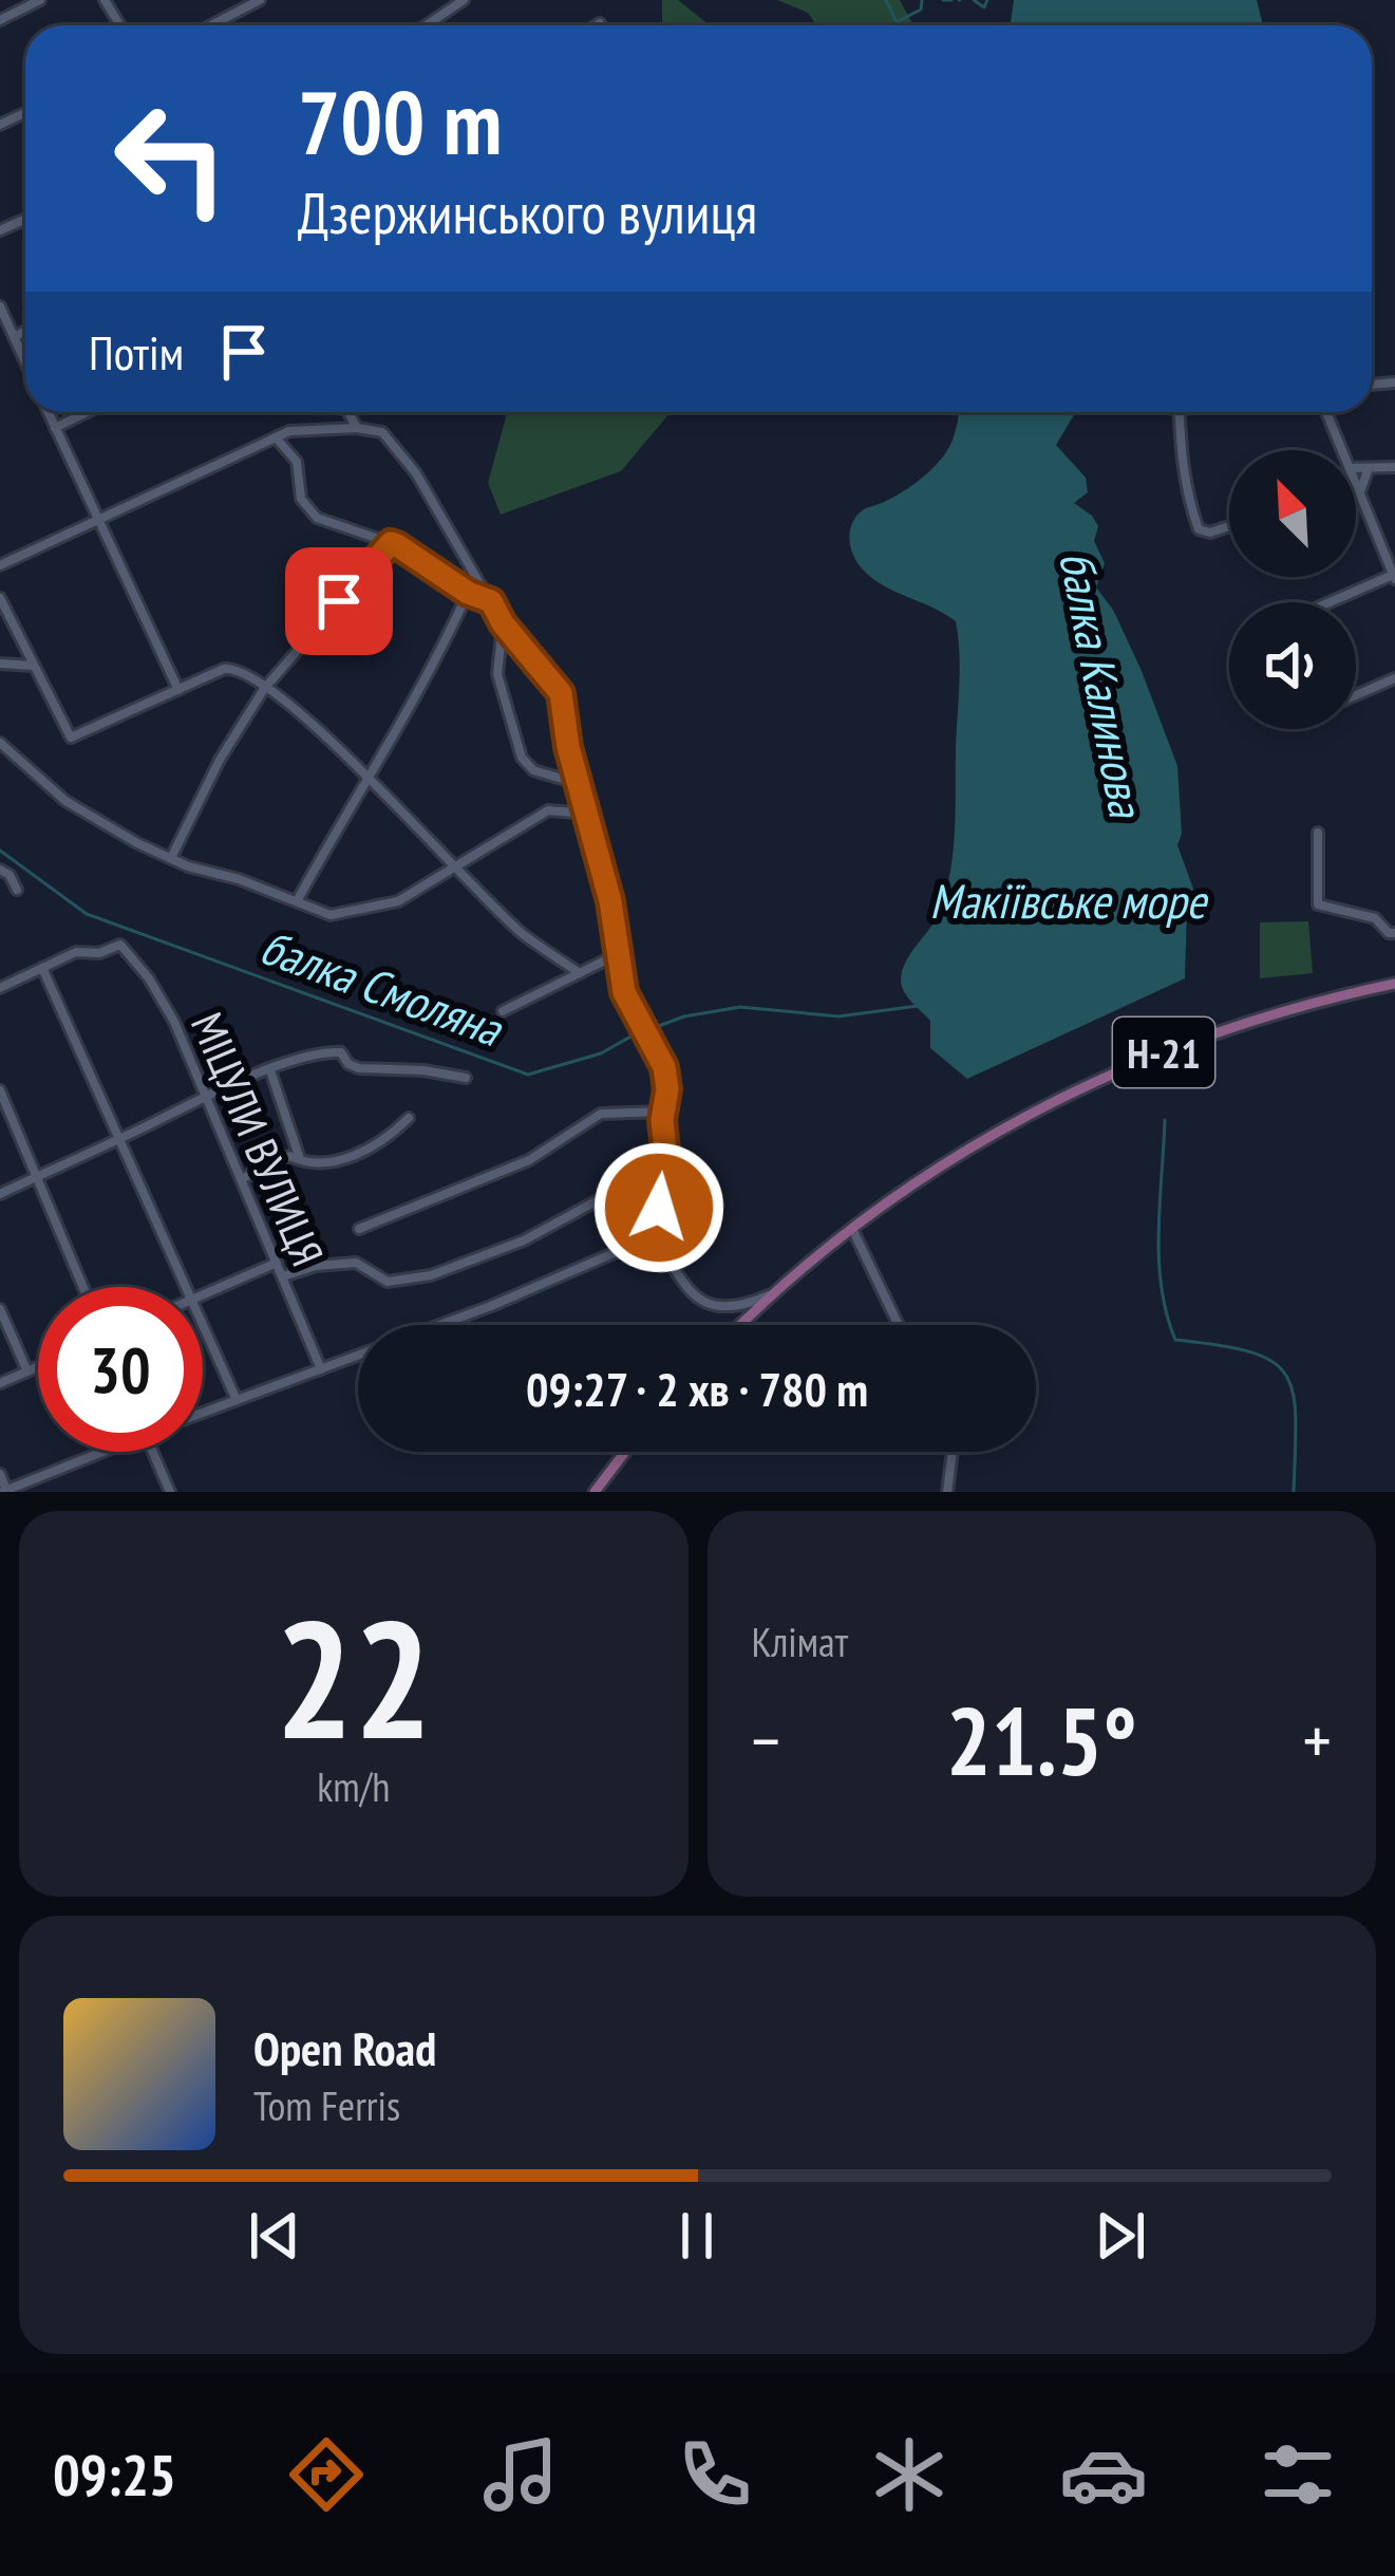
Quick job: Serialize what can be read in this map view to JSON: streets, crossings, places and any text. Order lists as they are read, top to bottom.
{
  "streets": {
    "main road": ["Н-21"],
    "street": ["МІЦУЛИ ВУЛИЦЯ"]
  },
  "water": ["балка Калинова", "Макіївське море", "балка Смоляна"],
  "north": "top left",
  "page": {
    "turn": ["700 m", "Дзержинського вулиця"],
    "then": "Потім",
    "limit": "30",
    "trip": "09:27 · 2 хв · 780 m",
    "tile": [
      ["22", "km/h"],
      "Клімат"
    ],
    "heat": ["−", "21.5°", "+"],
    "song": ["Open Road", "Tom Ferris"],
    "tabs": "09:25"
  }
}
